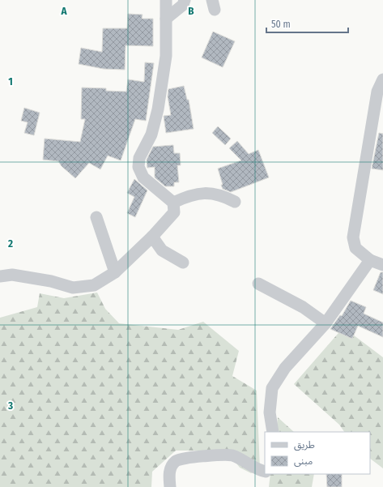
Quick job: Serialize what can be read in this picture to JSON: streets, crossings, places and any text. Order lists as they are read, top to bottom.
{
  "legend": ["طريق", "مبنى"],
  "scale_bar": "50 m",
  "grid": {
    "columns": ["A", "B"],
    "rows": ["1", "2", "3"]
  }
}
